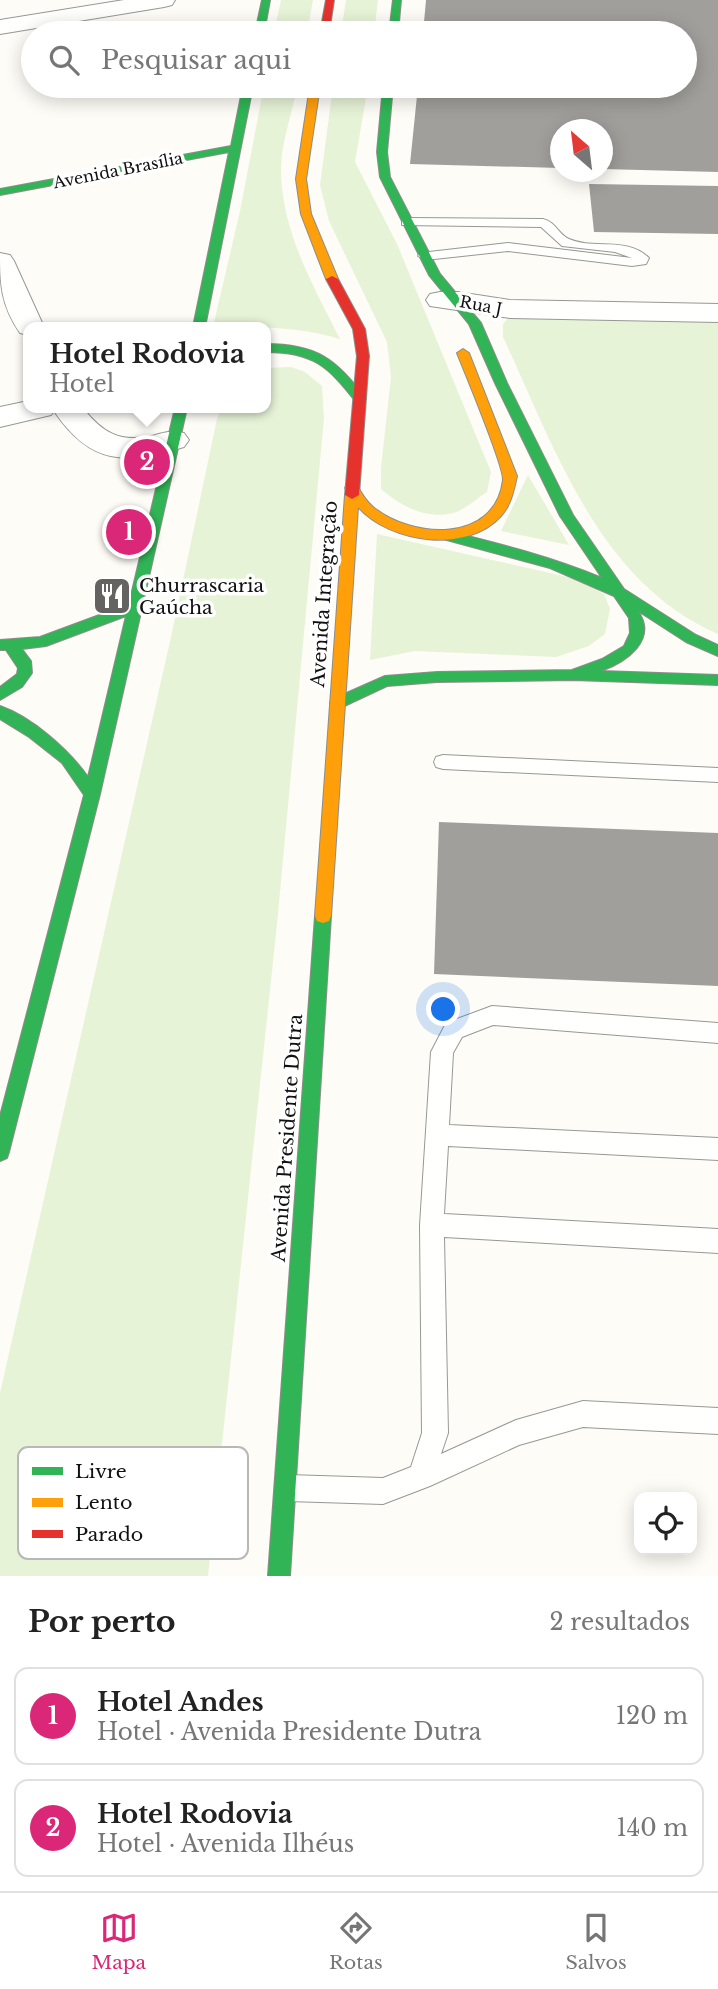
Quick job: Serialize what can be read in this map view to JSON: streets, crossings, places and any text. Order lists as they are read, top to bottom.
{
  "streets": {
    "main road": ["Avenida Brasília", "Avenida Integração", "Avenida Presidente Dutra"],
    "street": ["Rua J"]
  },
  "crossings": [
    ["Avenida Integração", "Avenida Presidente Dutra"]
  ],
  "places": {
    "restaurant": ["Churrascaria Gaúcha"]
  },
  "legend": ["Livre", "Lento", "Parado"],
  "north": "top left",
  "page": {
    "search": "Pesquisar aqui",
    "popup": ["Hotel Rodovia", "Hotel"],
    "pins": ["2", "1"],
    "heading": ["Por perto", "2 resultados"],
    "list": [
      {
        "mark": "1",
        "name": "Hotel Andes",
        "note": "Hotel · Avenida Presidente Dutra",
        "value": "120 m"
      },
      {
        "mark": "2",
        "name": "Hotel Rodovia",
        "note": "Hotel · Avenida Ilhéus",
        "value": "140 m"
      }
    ],
    "nav": ["Mapa", "Rotas", "Salvos"]
  }
}
